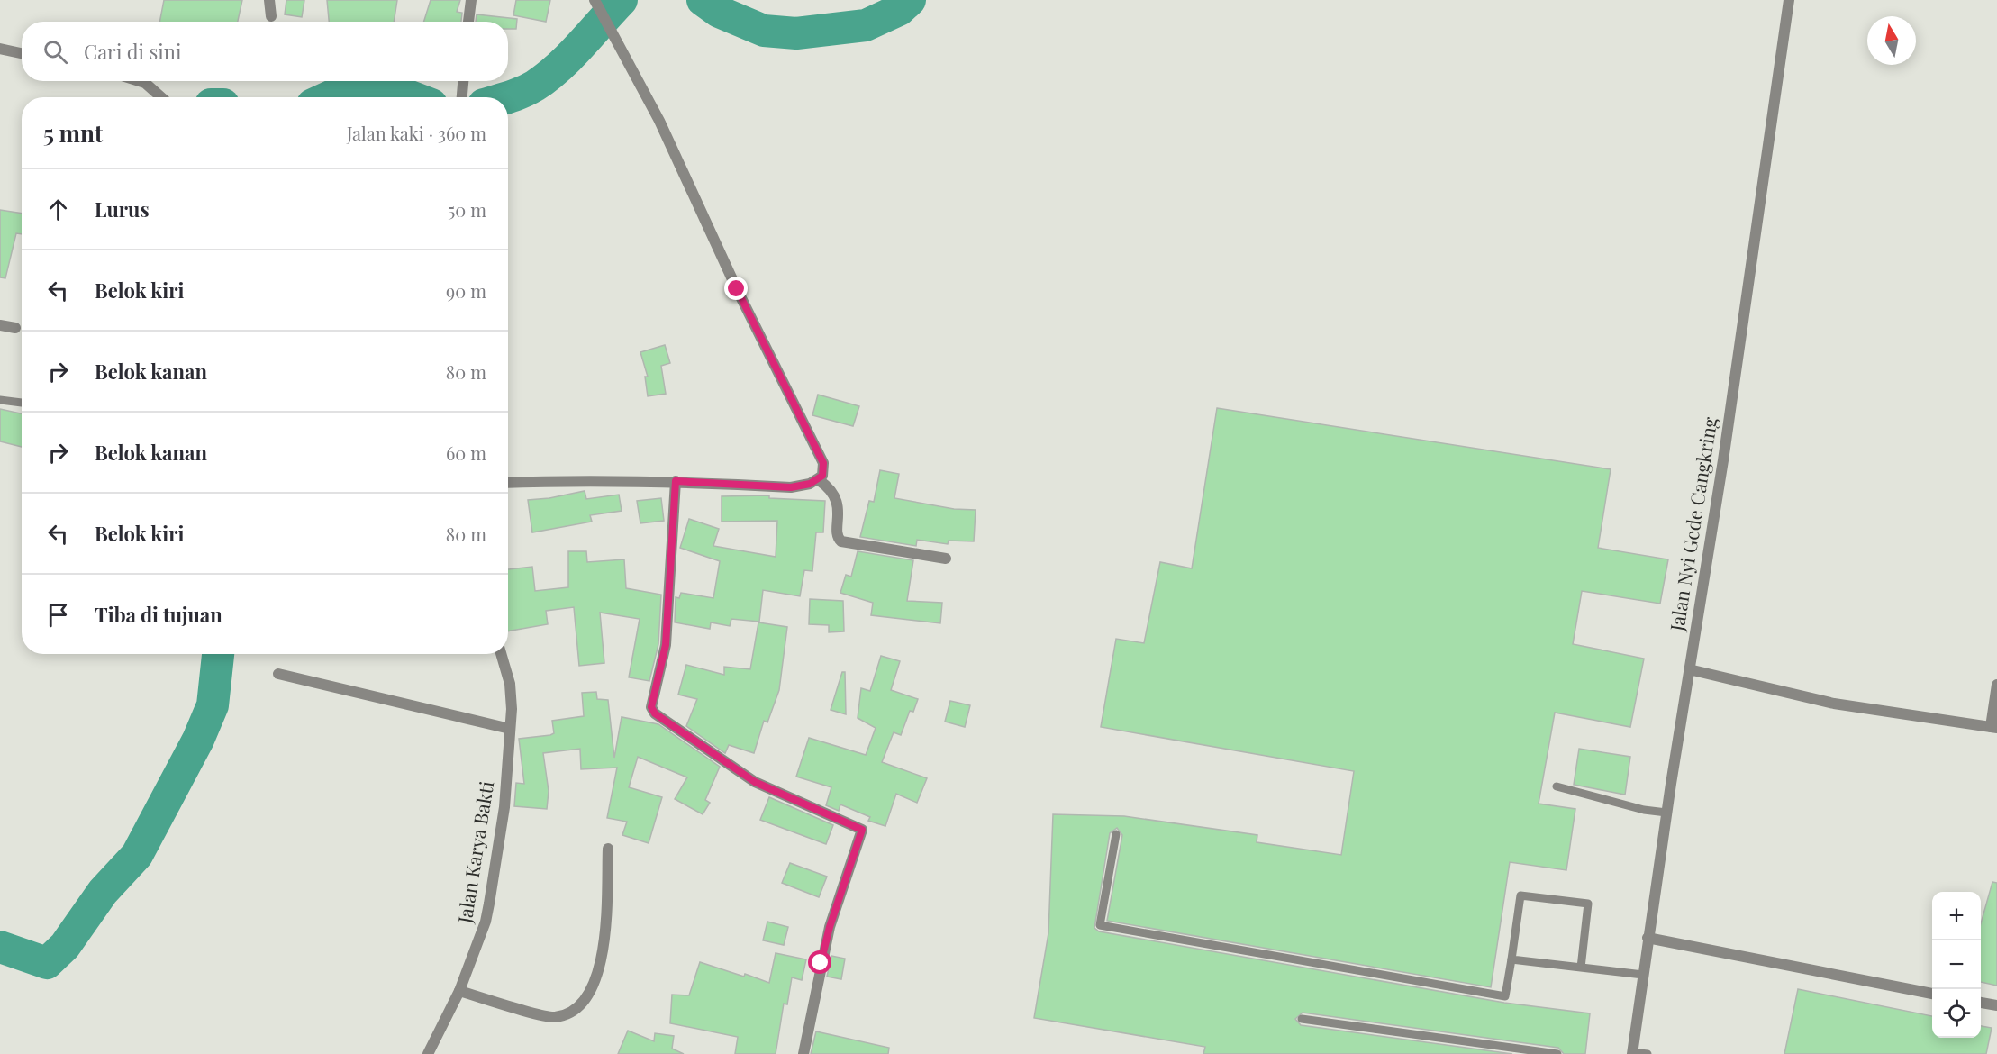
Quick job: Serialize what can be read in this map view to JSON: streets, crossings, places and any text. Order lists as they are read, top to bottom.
{
  "streets": {
    "street": ["Jalan Nyi Gede Cangkring", "Jalan Karya Bakti"]
  },
  "north": "top",
  "page": {
    "search": "Cari di sini",
    "heading": ["5 mnt", "Jalan kaki · 360 m"],
    "list": [
      ["Lurus", "50 m"],
      ["Belok kiri", "90 m"],
      ["Belok kanan", "80 m"],
      ["Belok kanan", "60 m"],
      ["Belok kiri", "80 m"],
      "Tiba di tujuan"
    ],
    "map_buttons": ["+", "−"]
  }
}
